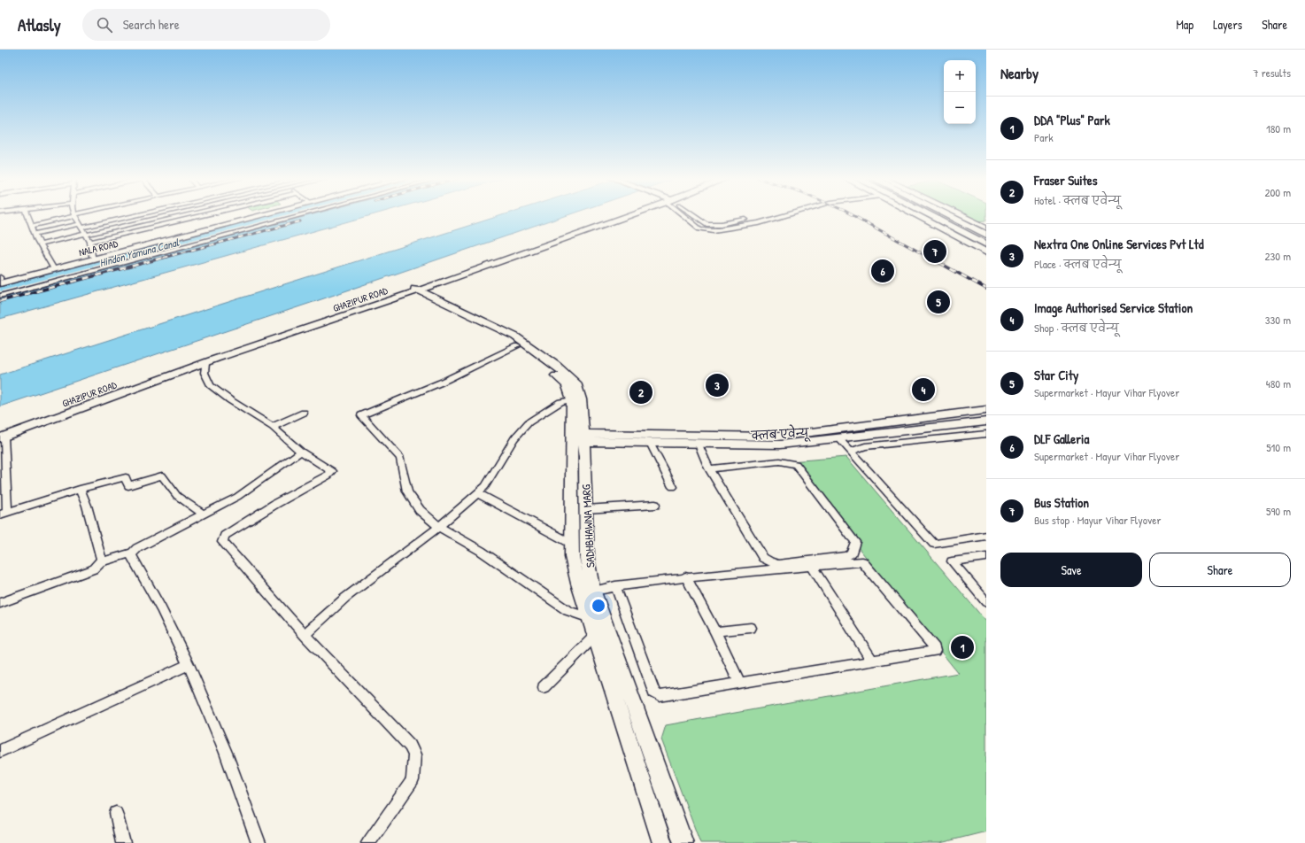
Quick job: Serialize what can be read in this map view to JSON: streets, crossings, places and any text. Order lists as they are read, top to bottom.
{
  "streets": {
    "street": [
      "NALA ROAD",
      "GHAZIPUR ROAD",
      "क्लब एवेन्यू",
      "SADHBHAWNA MARG"
    ]
  },
  "crossings": [
    ["GHAZIPUR ROAD", "SADHBHAWNA MARG"],
    ["क्लब एवेन्यू", "SADHBHAWNA MARG"]
  ],
  "water": ["Hindon Yamuna Canal"],
  "page": {
    "header": "Atlasly",
    "search": "Search here",
    "nav": ["Map", "Layers", "Share"],
    "heading": ["Nearby", "7 results"],
    "map_buttons": ["+", "−"],
    "list": [
      {
        "mark": "1",
        "name": "DDA \"Plus\" Park",
        "note": "Park",
        "value": "180 m"
      },
      {
        "mark": "2",
        "name": "Fraser Suites",
        "note": "Hotel · क्लब एवेन्यू",
        "value": "200 m"
      },
      {
        "mark": "3",
        "name": "Nextra One Online Services Pvt Ltd",
        "note": "Place · क्लब एवेन्यू",
        "value": "230 m"
      },
      {
        "mark": "4",
        "name": "Image Authorised Service Station",
        "note": "Shop · क्लब एवेन्यू",
        "value": "330 m"
      },
      {
        "mark": "5",
        "name": "Star City",
        "note": "Supermarket · Mayur Vihar Flyover",
        "value": "480 m"
      },
      {
        "mark": "6",
        "name": "DLF Galleria",
        "note": "Supermarket · Mayur Vihar Flyover",
        "value": "510 m"
      },
      {
        "mark": "7",
        "name": "Bus Station",
        "note": "Bus stop · Mayur Vihar Flyover",
        "value": "590 m"
      }
    ],
    "pins": [
      "7",
      "6",
      "5",
      "3",
      "4",
      "2",
      "1"
    ],
    "buttons": ["Save", "Share"]
  }
}
